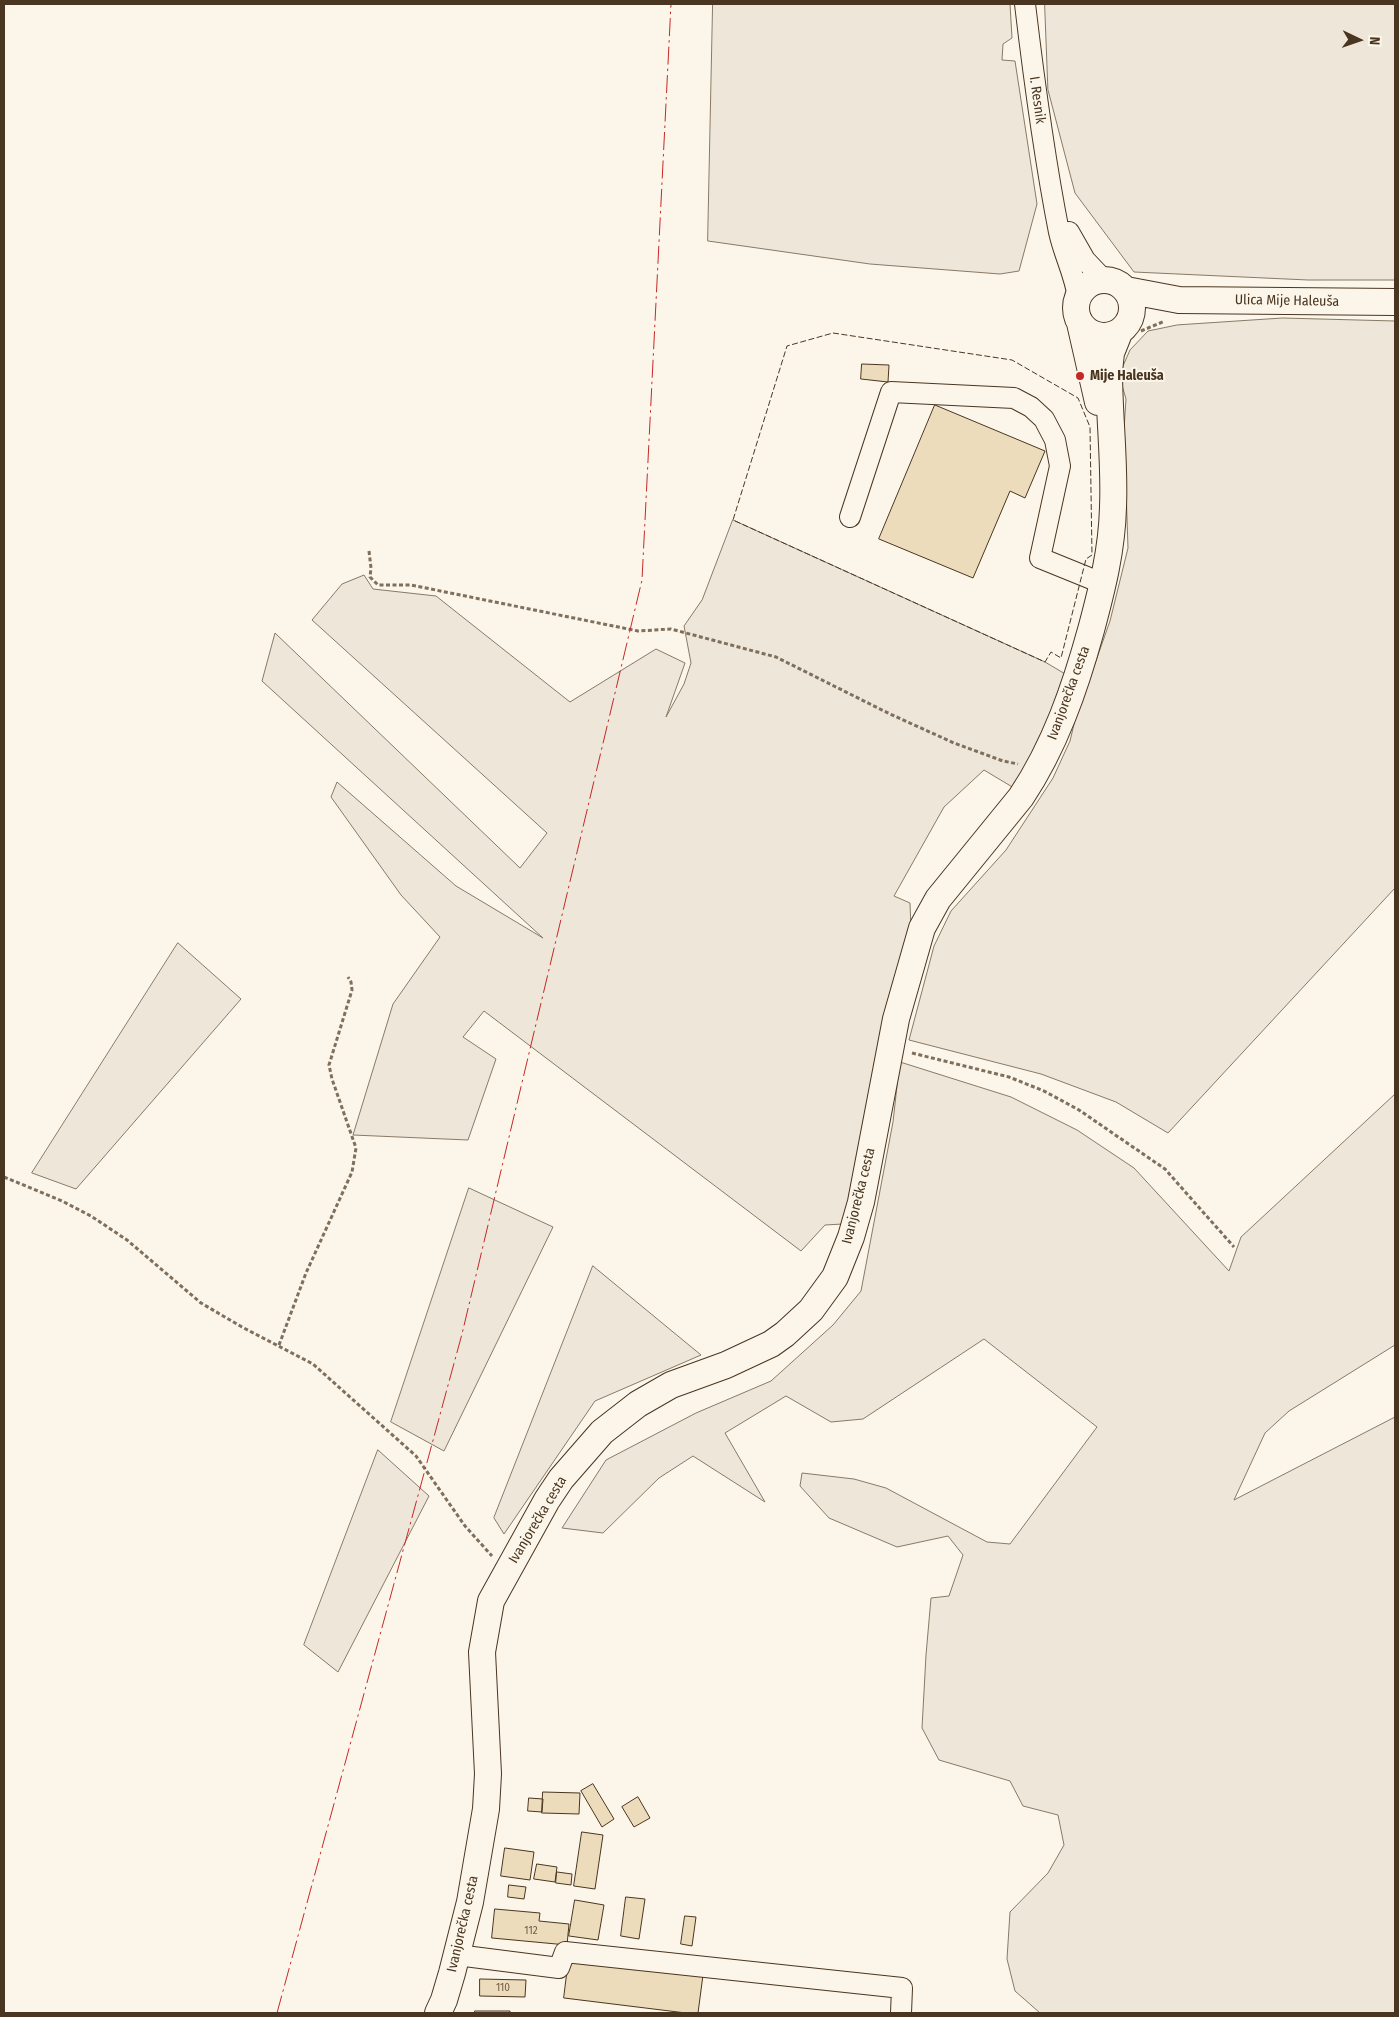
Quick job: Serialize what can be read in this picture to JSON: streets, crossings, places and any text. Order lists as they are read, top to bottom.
{
  "streets": {
    "main road": ["Ulica Mije Haleuša", "Ivanjorečka cesta"],
    "street": ["I. Resnik"]
  },
  "crossings": [
    ["I. Resnik", "Ulica Mije Haleuša"],
    ["I. Resnik", "Ivanjorečka cesta"],
    ["Ulica Mije Haleuša", "Ivanjorečka cesta"]
  ],
  "places": ["Mije Haleuša"],
  "house_numbers": ["112", "110"],
  "north": "right"
}
